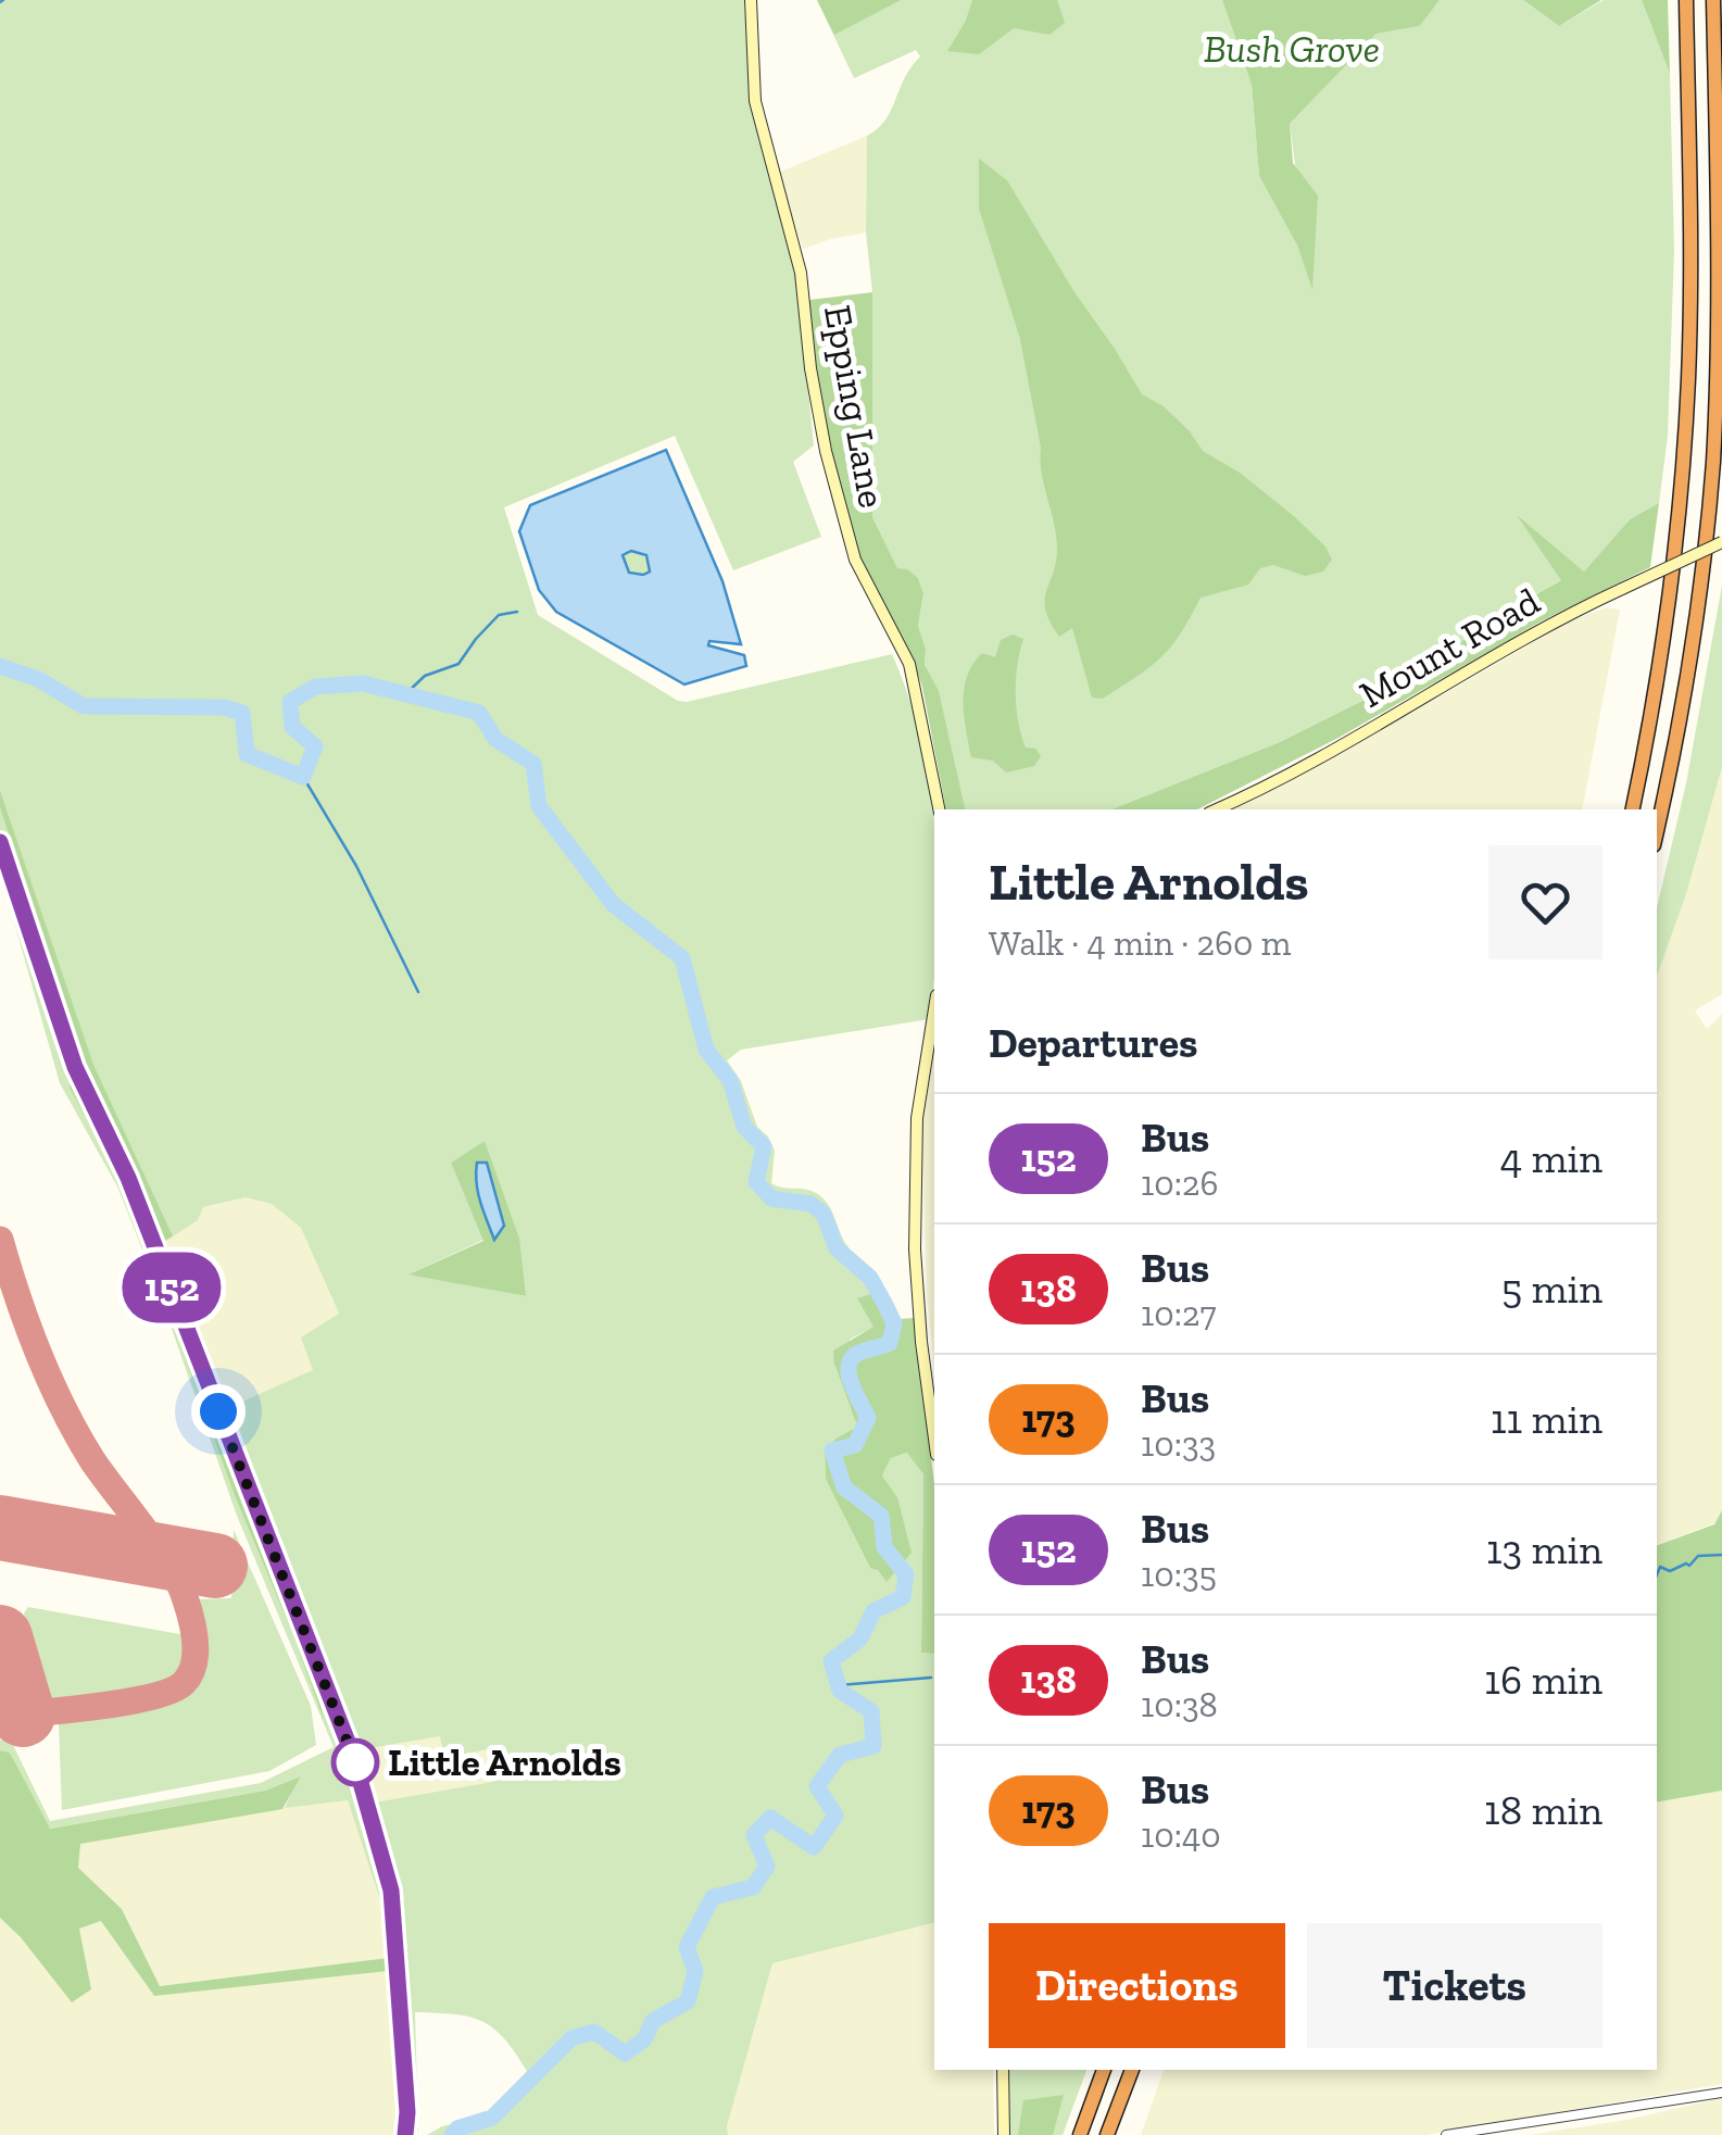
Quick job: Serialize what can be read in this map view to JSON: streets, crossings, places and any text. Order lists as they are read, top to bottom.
{
  "streets": {
    "street": ["Epping Lane", "Mount Road"]
  },
  "parks": ["Bush Grove"],
  "places": ["Little Arnolds"],
  "lines": ["bus line 152"],
  "page": {
    "on_map": "152",
    "heading": [
      ["Little Arnolds", "Walk · 4 min · 260 m"],
      "Departures"
    ],
    "list": [
      {
        "mark": "152",
        "name": "Bus",
        "note": "10:26",
        "value": "4 min"
      },
      {
        "mark": "138",
        "name": "Bus",
        "note": "10:27",
        "value": "5 min"
      },
      {
        "mark": "173",
        "name": "Bus",
        "note": "10:33",
        "value": "11 min"
      },
      {
        "mark": "152",
        "name": "Bus",
        "note": "10:35",
        "value": "13 min"
      },
      {
        "mark": "138",
        "name": "Bus",
        "note": "10:38",
        "value": "16 min"
      },
      {
        "mark": "173",
        "name": "Bus",
        "note": "10:40",
        "value": "18 min"
      }
    ],
    "buttons": ["Directions", "Tickets"]
  }
}
